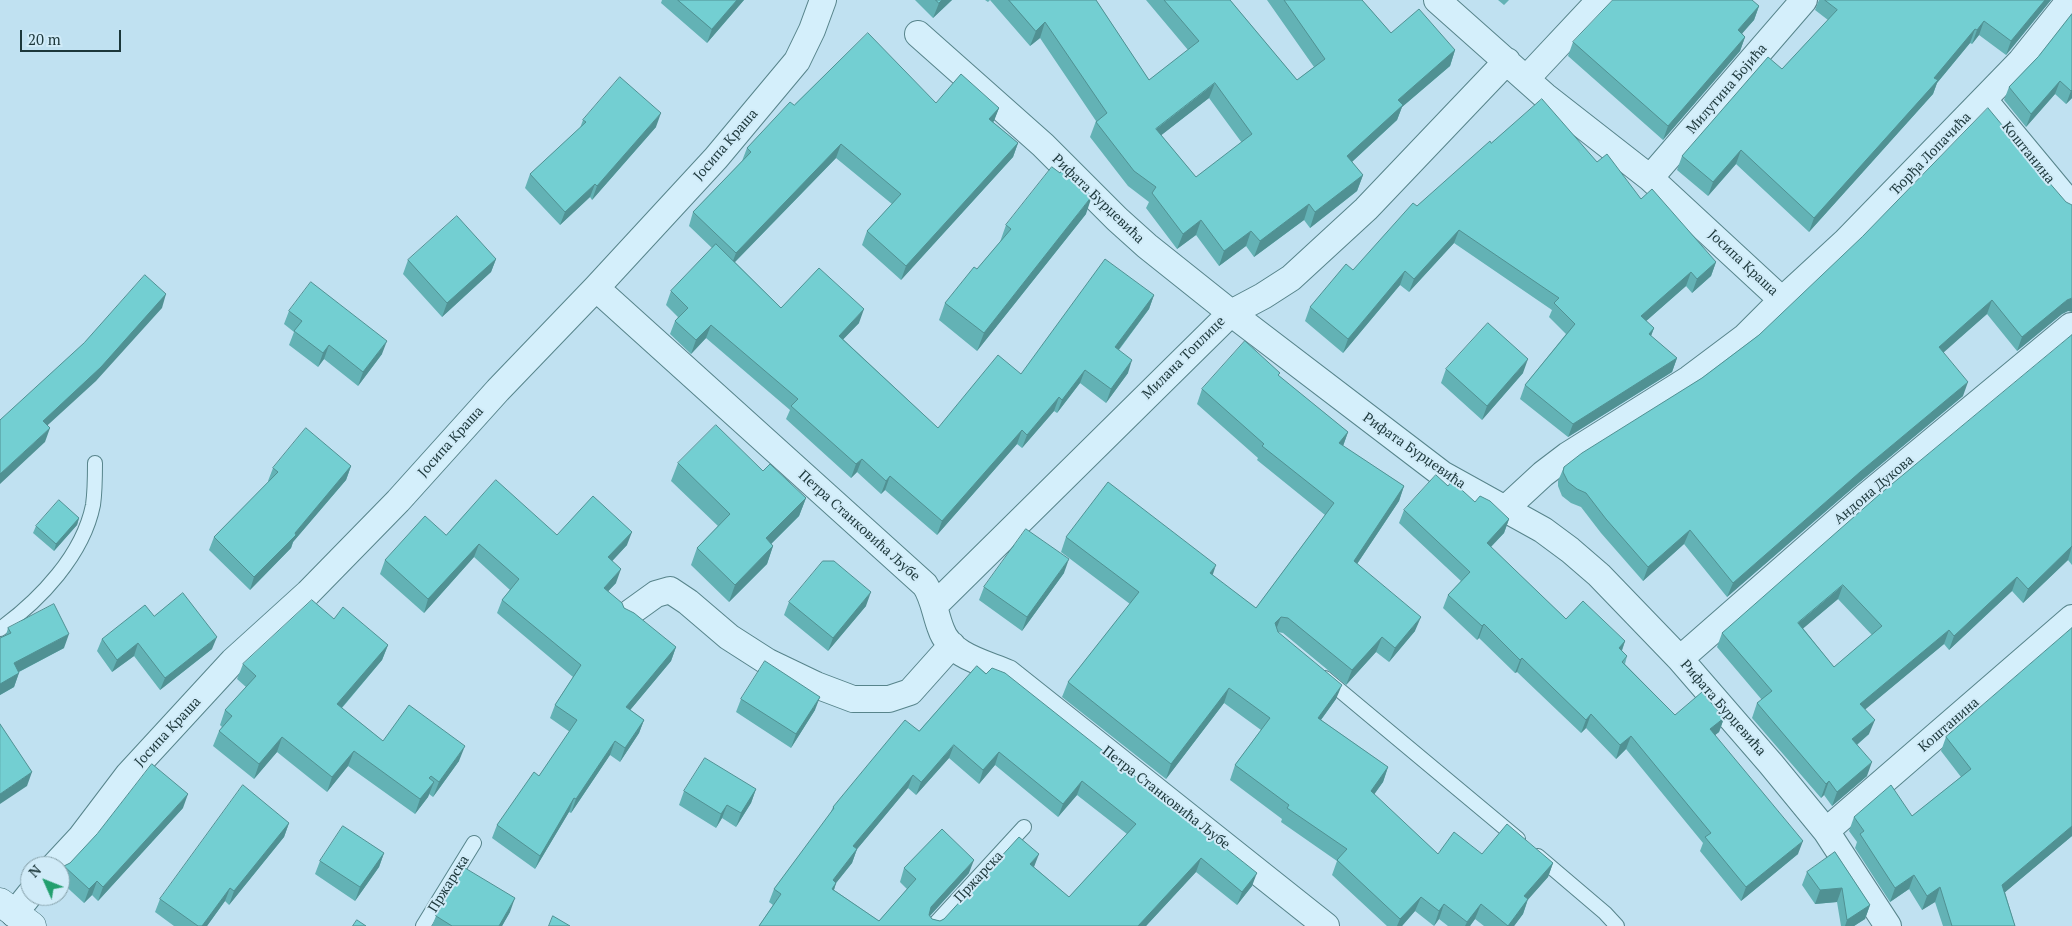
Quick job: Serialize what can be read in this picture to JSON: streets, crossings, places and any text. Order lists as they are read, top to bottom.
{
  "streets": {
    "street": [
      "Милутина Бојића",
      "Јосипа Краша",
      "Коштанина",
      "Ђорђа Лопачића",
      "Рифата Бурџевића",
      "Милана Топлице",
      "Андона Дукова",
      "Петра Станковића Љубе"
    ],
    "lane": ["Пржарска"]
  },
  "crossings": [
    ["Милутина Бојића", "Јосипа Краша"],
    ["Јосипа Краша", "Ђорђа Лопачића"],
    ["Јосипа Краша", "Рифата Бурџевића"],
    ["Јосипа Краша", "Милана Топлице"],
    ["Јосипа Краша", "Петра Станковића Љубе"],
    ["Коштанина", "Ђорђа Лопачића"],
    ["Коштанина", "Рифата Бурџевића"],
    ["Рифата Бурџевића", "Милана Топлице"],
    ["Рифата Бурџевића", "Андона Дукова"],
    ["Милана Топлице", "Петра Станковића Љубе"]
  ],
  "scale_bar": "20 m",
  "north": "top left"
}
